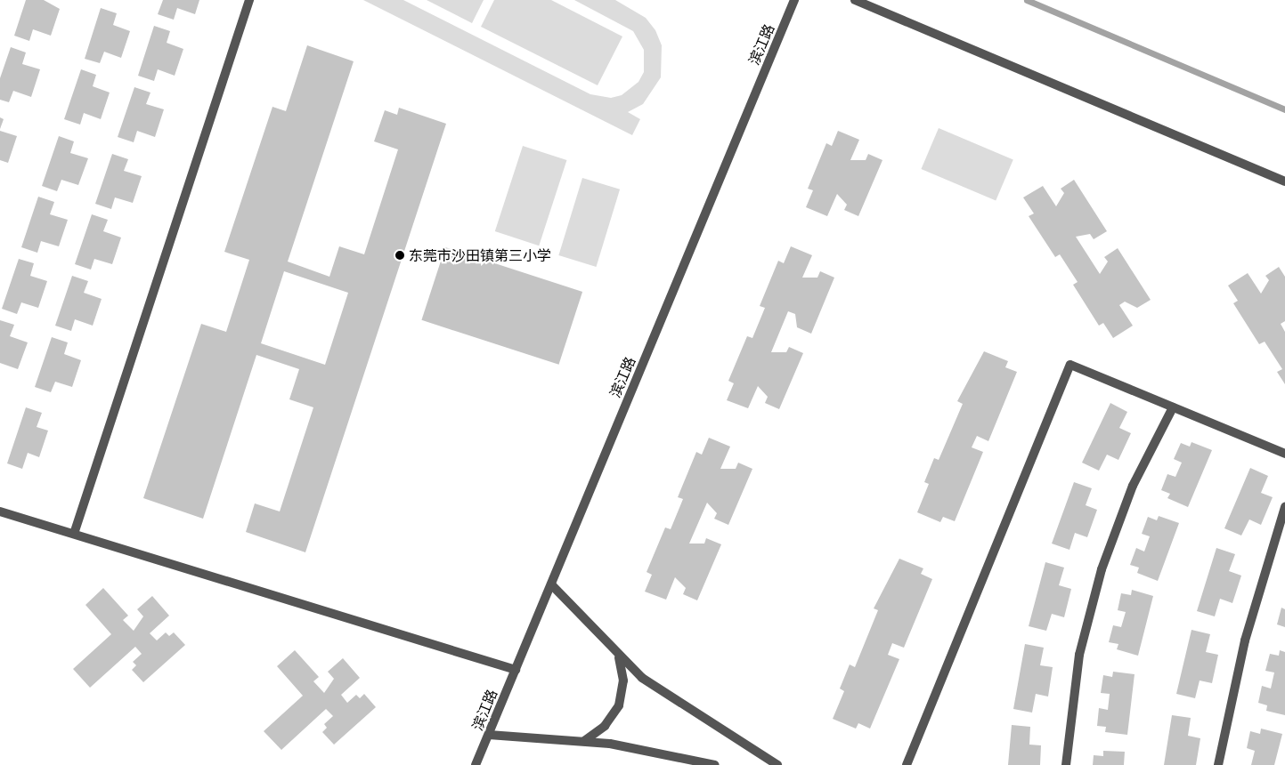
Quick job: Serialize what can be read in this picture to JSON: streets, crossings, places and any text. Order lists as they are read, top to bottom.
{
  "streets": {
    "street": ["滨江路"]
  },
  "places": ["东莞市沙田镇第三小学"]
}
